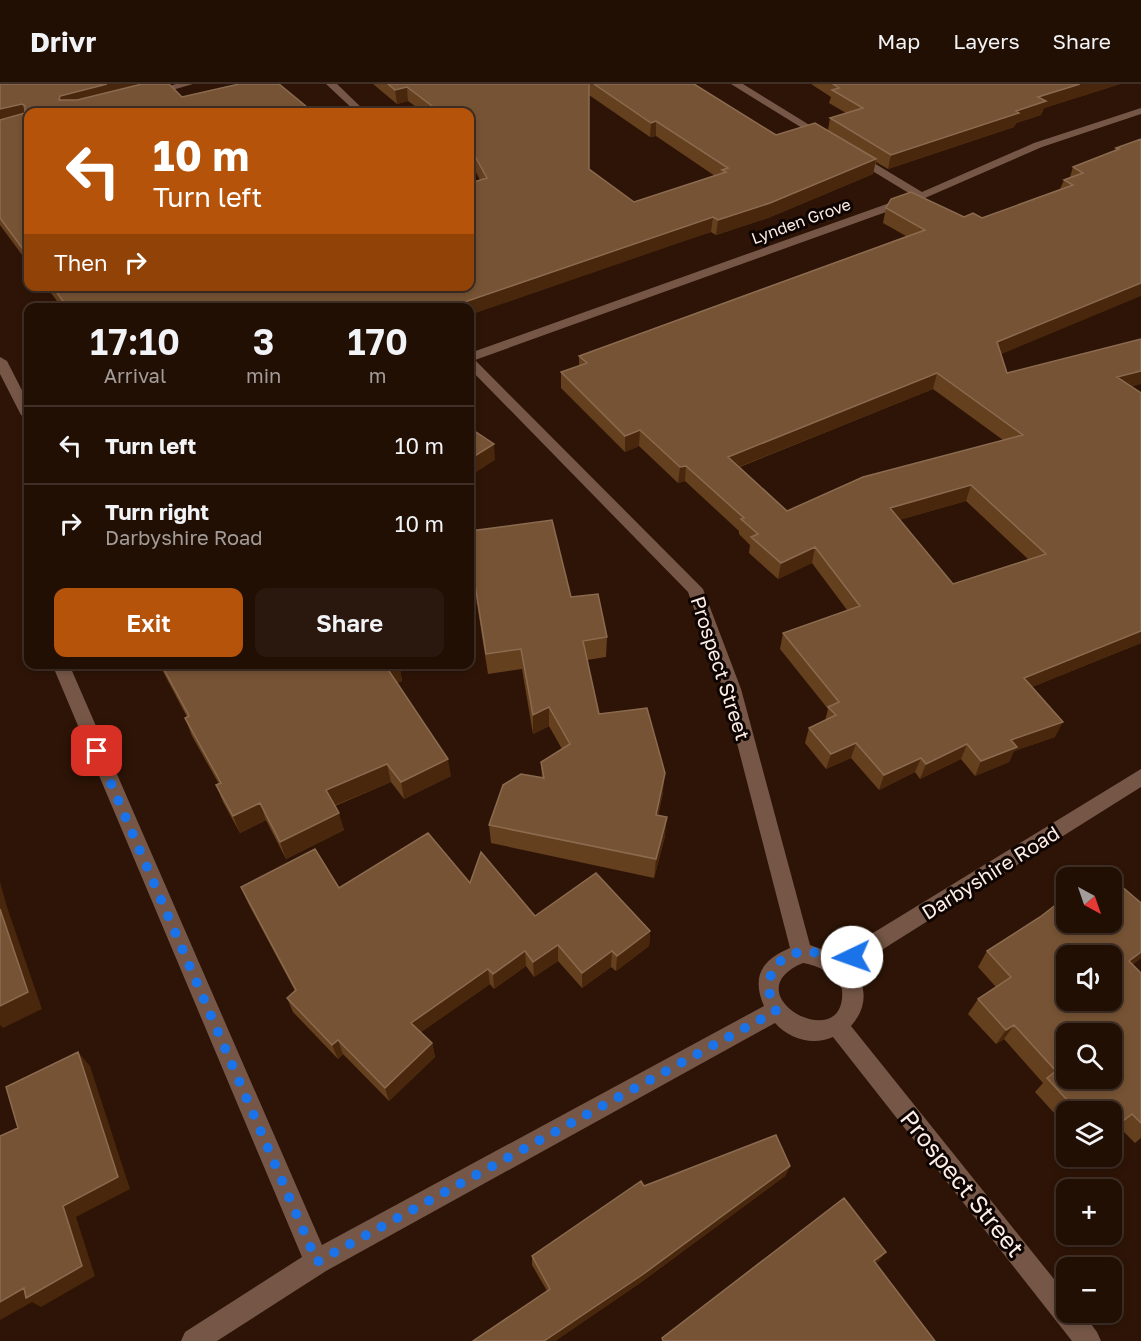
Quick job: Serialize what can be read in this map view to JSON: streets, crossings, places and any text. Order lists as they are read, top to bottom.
{
  "streets": {
    "street": ["Lynden Grove", "Prospect Street", "Darbyshire Road"]
  },
  "crossings": [
    ["Prospect Street", "Darbyshire Road"]
  ],
  "north": "bottom right",
  "page": {
    "header": "Drivr",
    "nav": ["Map", "Layers", "Share"],
    "turn": ["10 m", "Turn left"],
    "then": "Then",
    "eta": [
      "17:10",
      "Arrival",
      "3",
      "min",
      "170",
      "m"
    ],
    "list": [
      {
        "name": "Turn left",
        "value": "10 m"
      },
      {
        "name": "Turn right",
        "note": "Darbyshire Road",
        "value": "10 m"
      }
    ],
    "buttons": ["Exit", "Share"],
    "map_buttons": ["+", "−"]
  }
}
